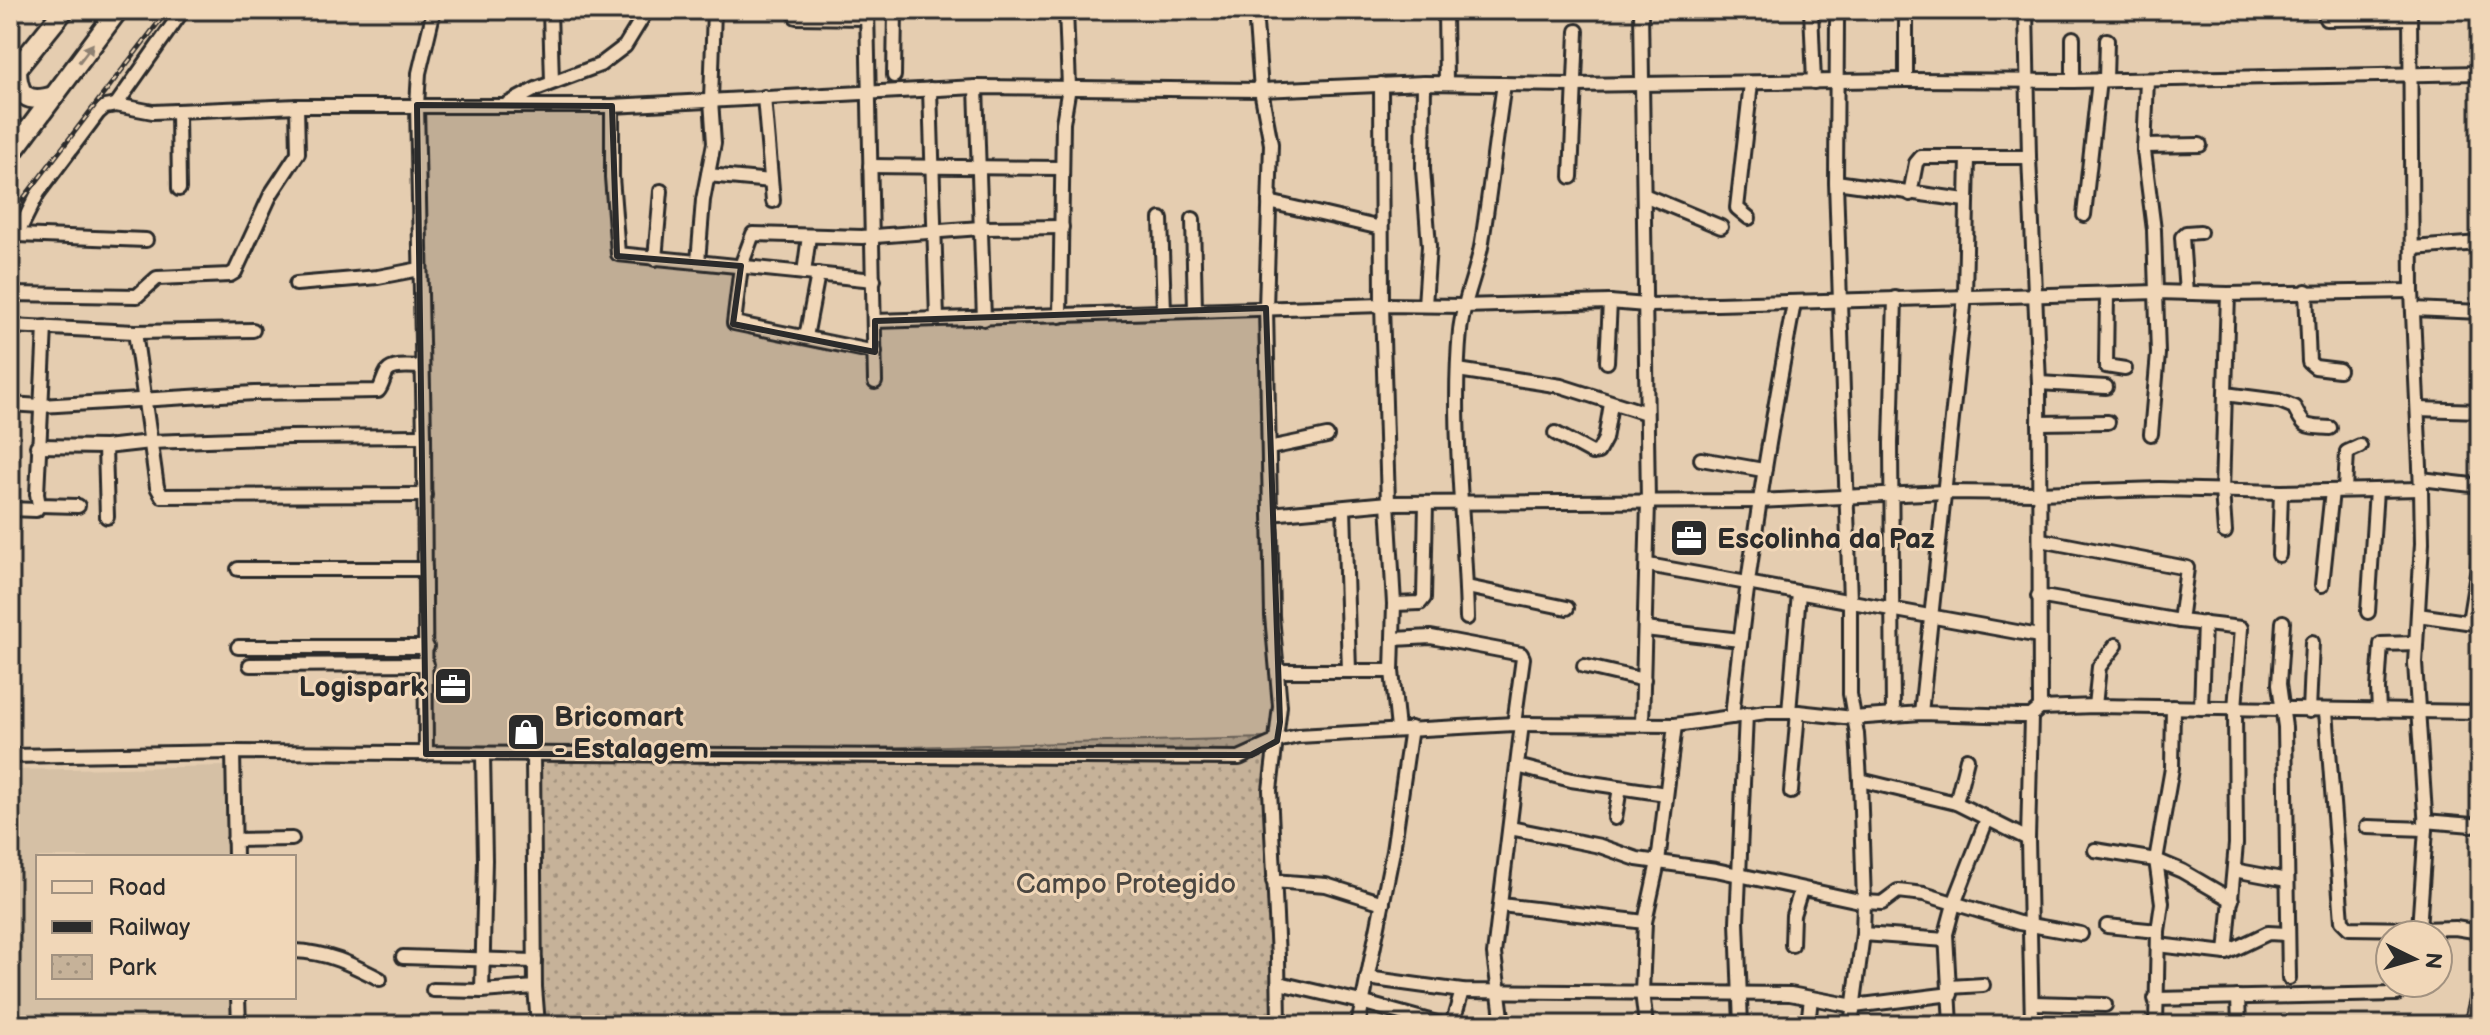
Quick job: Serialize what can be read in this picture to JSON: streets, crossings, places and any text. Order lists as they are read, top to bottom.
{
  "parks": ["Campo Protegido"],
  "places": {
    "office": ["Escolinha da Paz", "Logispark"],
    "shop": ["Bricomart - Estalagem"]
  },
  "legend": ["Road", "Railway", "Park"],
  "north": "right"
}
